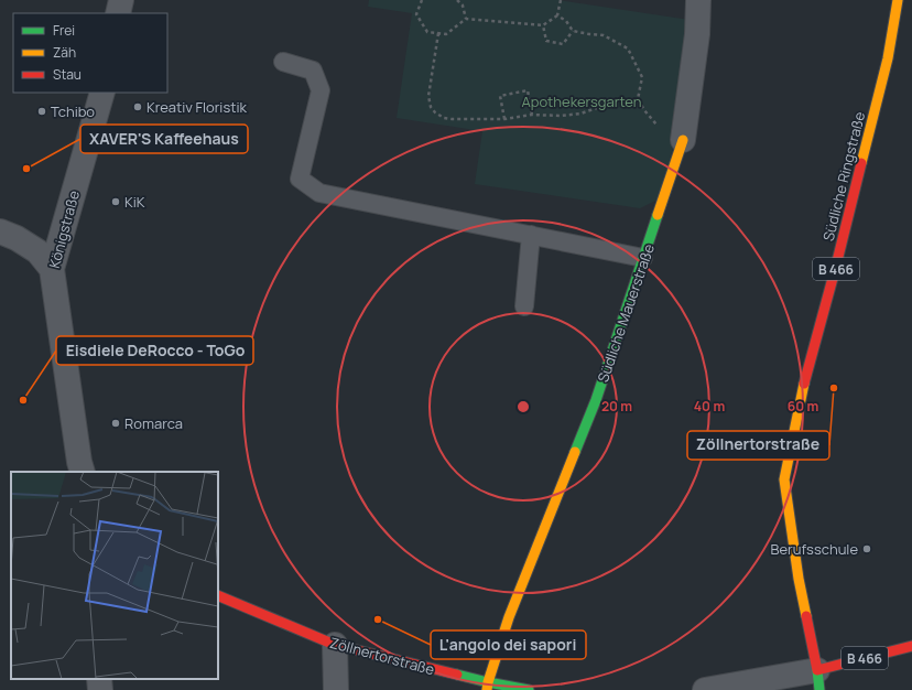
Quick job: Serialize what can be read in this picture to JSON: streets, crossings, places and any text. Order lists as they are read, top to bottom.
{
  "streets": {
    "street": [
      "Südliche Ringstraße",
      "Königstraße",
      "B 466",
      "Südliche Mauerstraße",
      "Zöllnertorstraße"
    ]
  },
  "crossings": [
    ["Südliche Ringstraße", "B 466"],
    ["Südliche Mauerstraße", "Zöllnertorstraße"]
  ],
  "parks": ["Apothekersgarten"],
  "places": [
    "Kreativ Floristik",
    "Tchibo",
    "XAVER'S Kaffeehaus",
    "KiK",
    "Zöllnertorstraße",
    "Eisdiele DeRocco - ToGo",
    "Romarca",
    "Berufsschule",
    "L'angolo dei sapori"
  ],
  "legend": ["Frei", "Zäh", "Stau"],
  "rings": ["20 m", "40 m", "60 m"]
}
